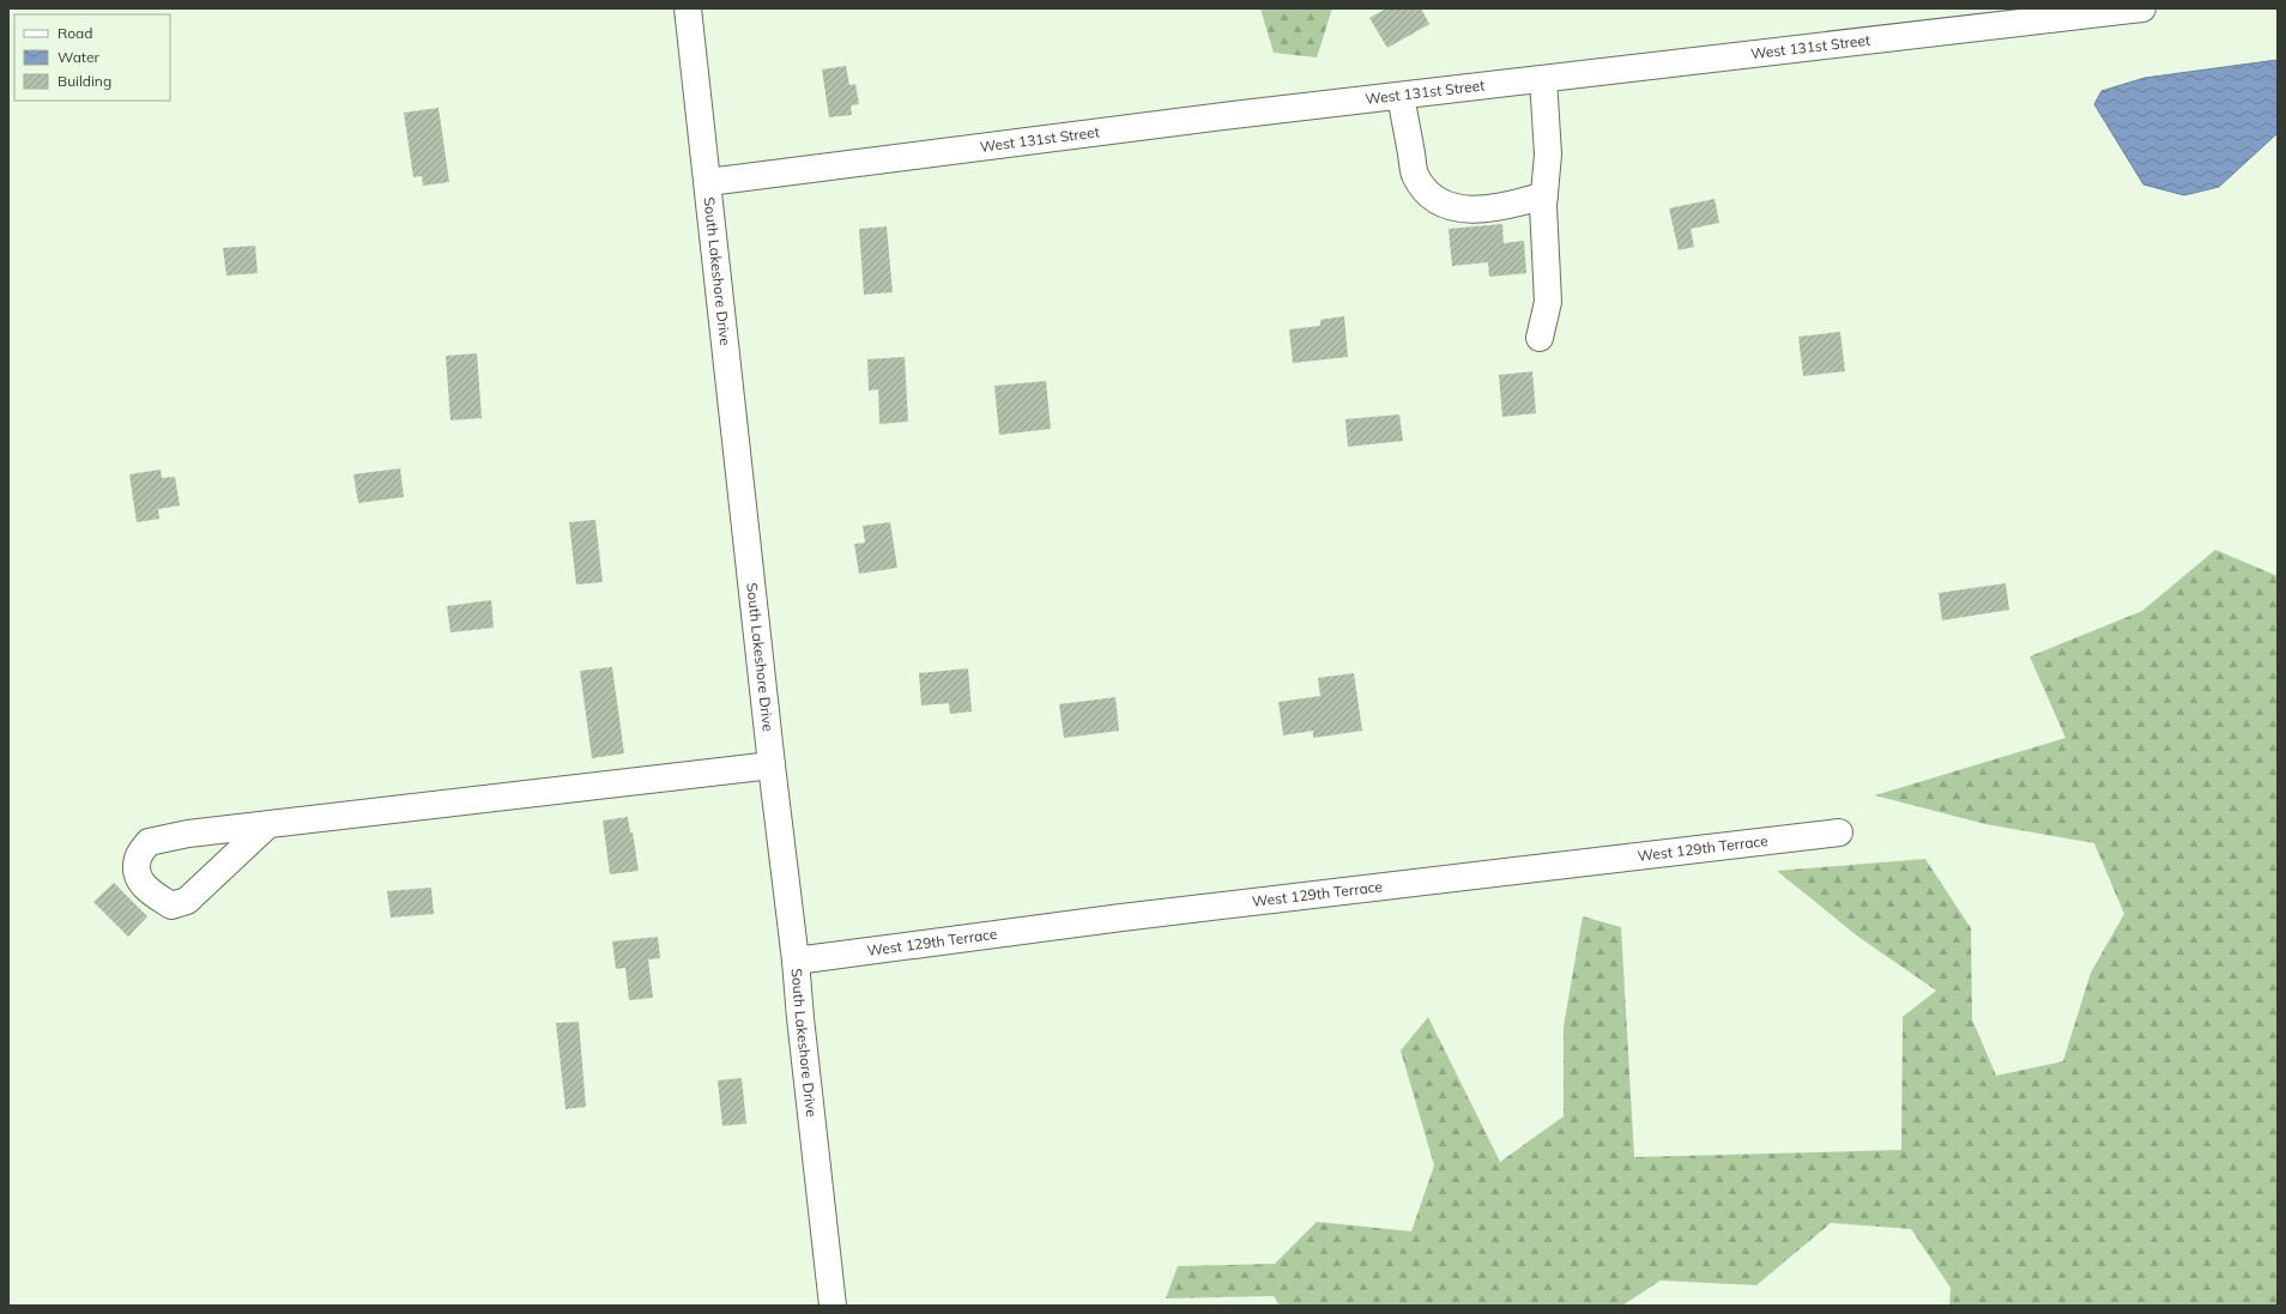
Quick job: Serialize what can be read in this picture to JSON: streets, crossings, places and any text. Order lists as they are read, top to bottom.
{
  "streets": {
    "street": ["West 131st Street", "South Lakeshore Drive", "West 129th Terrace"]
  },
  "crossings": [
    ["West 131st Street", "South Lakeshore Drive"],
    ["South Lakeshore Drive", "West 129th Terrace"]
  ],
  "legend": ["Road", "Water", "Building"]
}
